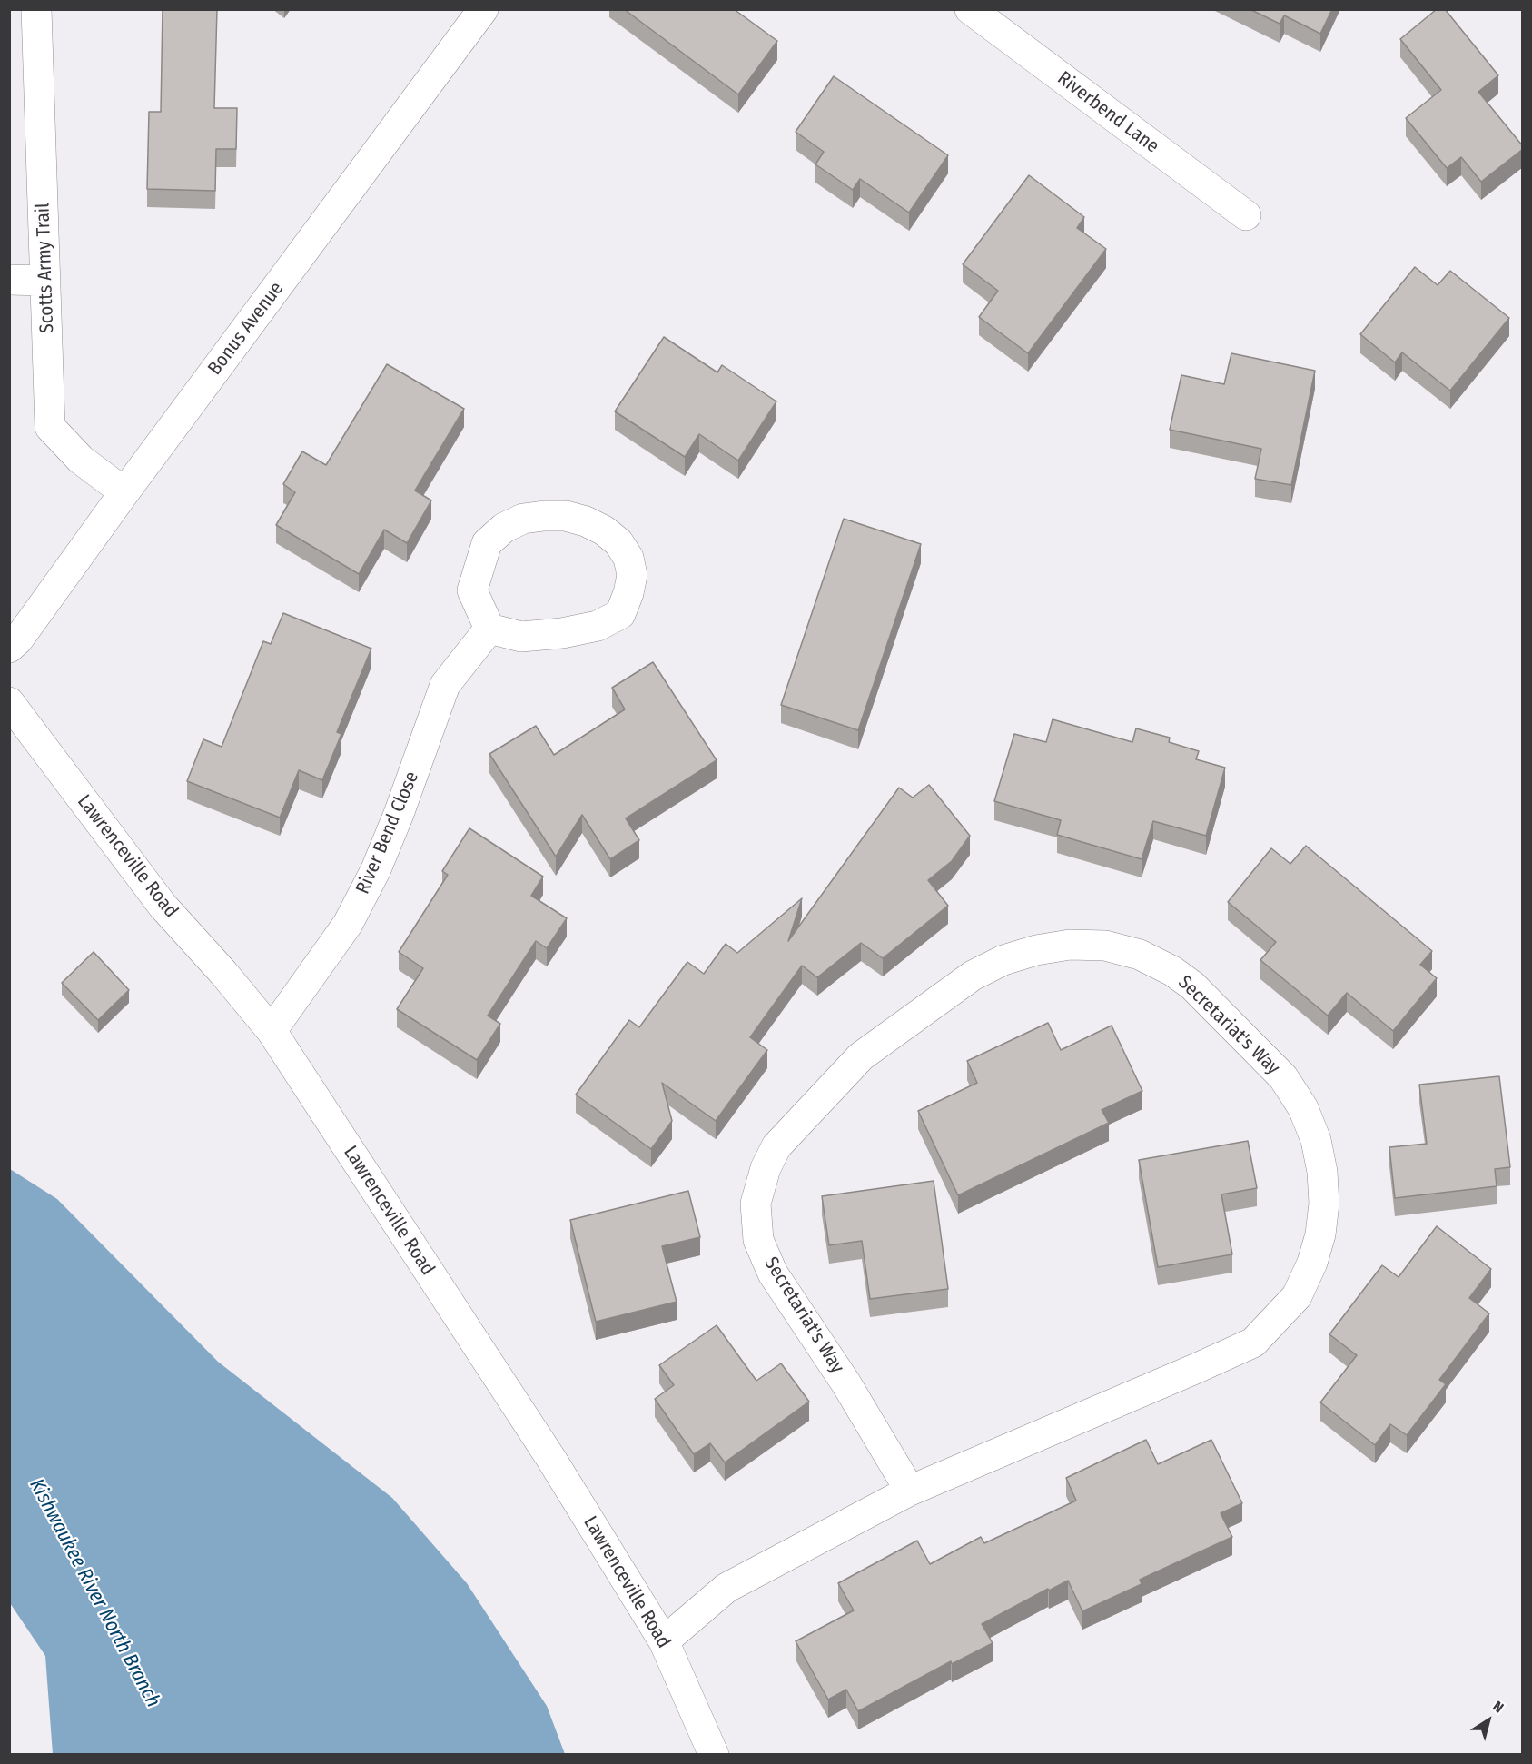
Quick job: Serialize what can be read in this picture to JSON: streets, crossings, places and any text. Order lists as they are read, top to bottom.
{
  "streets": {
    "street": [
      "Riverbend Lane",
      "Scotts Army Trail",
      "Bonus Avenue",
      "River Bend Close",
      "Lawrenceville Road",
      "Secretariat's Way"
    ]
  },
  "crossings": [
    ["Scotts Army Trail", "Bonus Avenue"],
    ["River Bend Close", "Lawrenceville Road"],
    ["Lawrenceville Road", "Secretariat's Way"]
  ],
  "water": ["Kishwaukee River North Branch"],
  "north": "top right"
}
